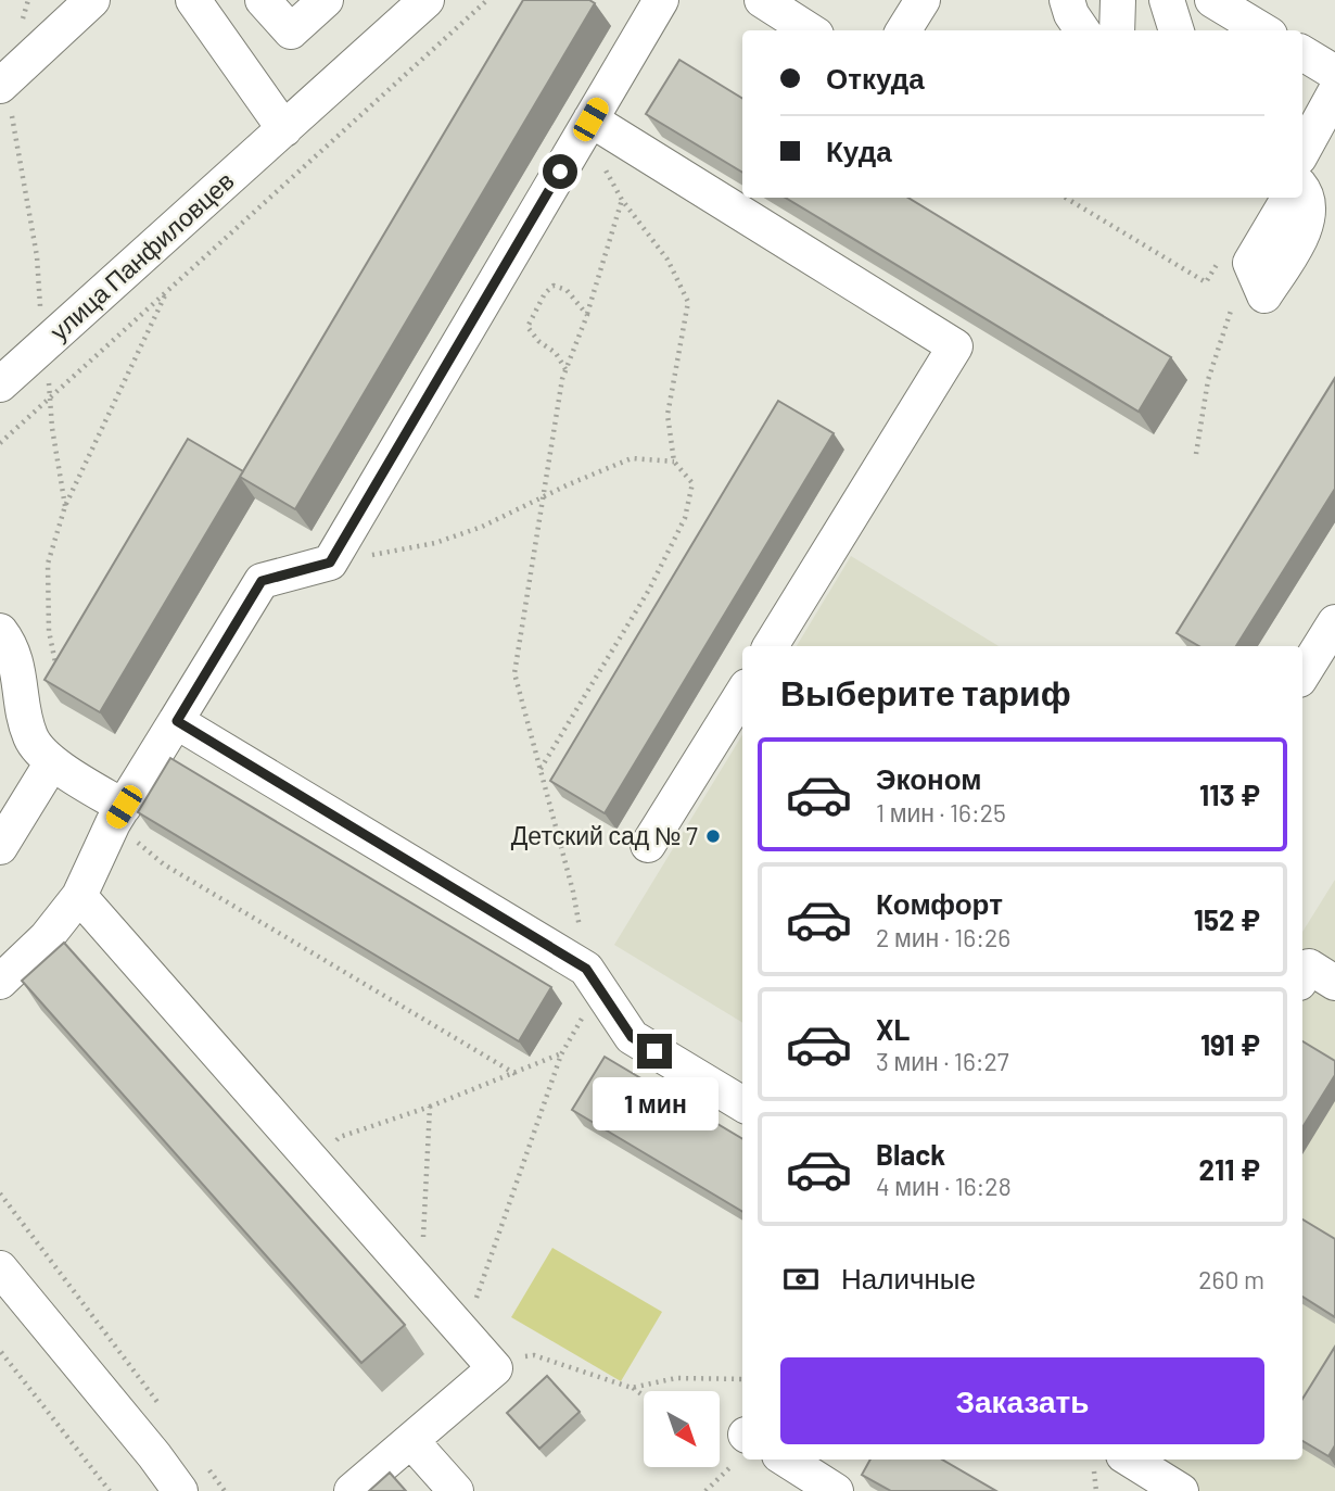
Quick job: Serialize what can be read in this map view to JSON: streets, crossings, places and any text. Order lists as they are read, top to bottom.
{
  "streets": {
    "street": ["улица Панфиловцев"]
  },
  "places": ["Детский сад № 7"],
  "north": "bottom right",
  "page": {
    "banner": ["Откуда", "Куда"],
    "heading": "Выберите тариф",
    "list": [
      {
        "name": "Эконом",
        "note": "1 мин · 16:25",
        "value": "113 ₽"
      },
      {
        "name": "Комфорт",
        "note": "2 мин · 16:26",
        "value": "152 ₽"
      },
      {
        "name": "XL",
        "note": "3 мин · 16:27",
        "value": "191 ₽"
      },
      {
        "name": "Black",
        "note": "4 мин · 16:28",
        "value": "211 ₽"
      }
    ],
    "bubble": "1 мин",
    "pay": ["Наличные", "260 m"],
    "buttons": "Заказать"
  }
}
